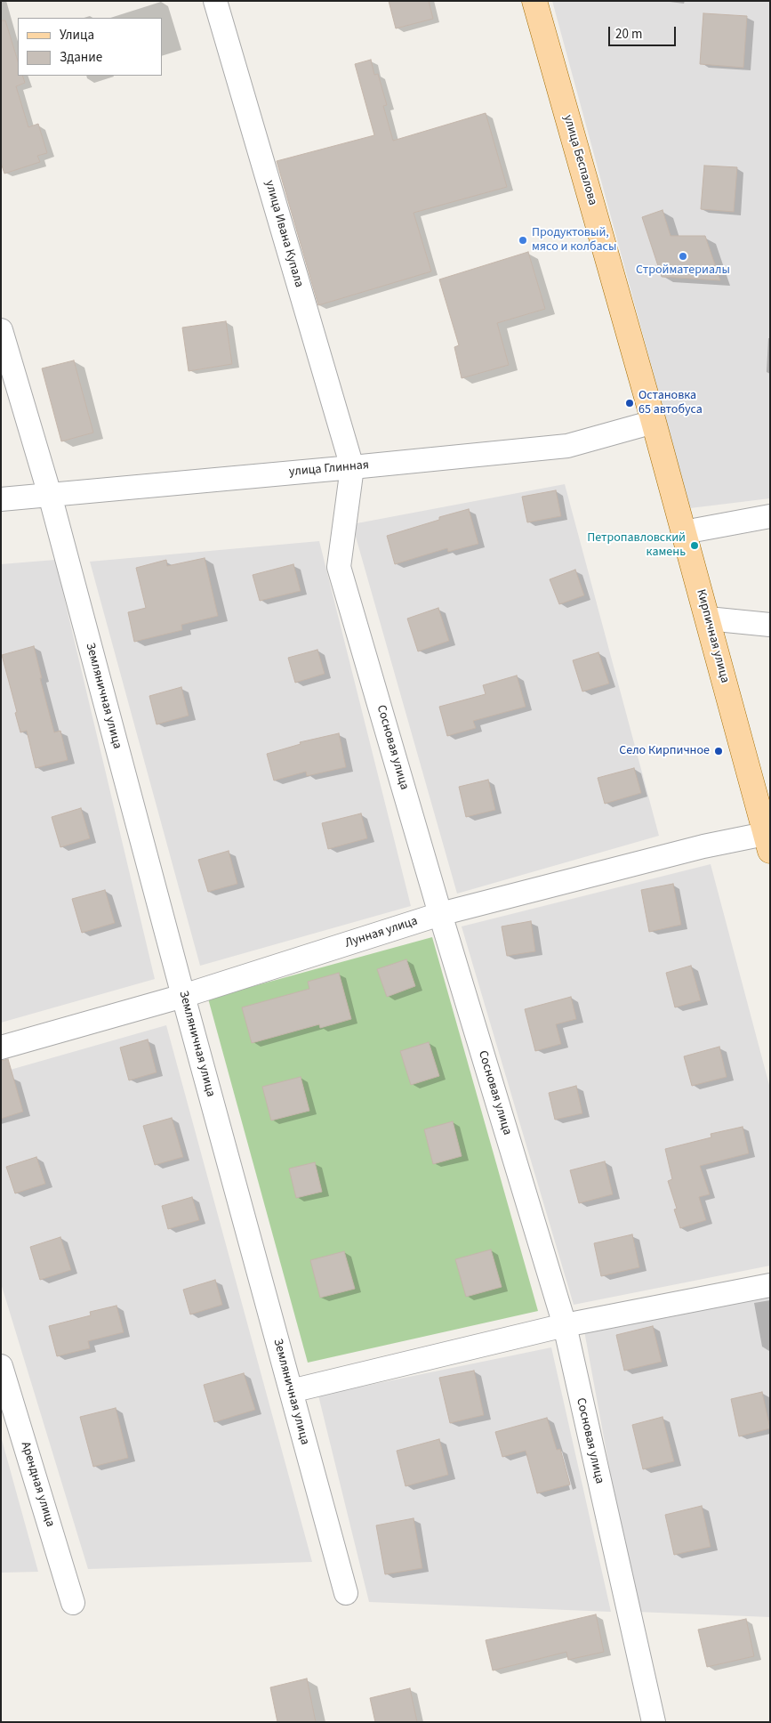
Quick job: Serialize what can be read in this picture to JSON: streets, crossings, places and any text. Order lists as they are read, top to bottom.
{
  "streets": {
    "main road": ["улица Беспалова", "Кирпичная улица"],
    "street": [
      "улица Ивана Купала",
      "улица Глинная",
      "Земляничная улица",
      "Сосновая улица",
      "Лунная улица",
      "Арендная улица"
    ]
  },
  "crossings": [
    ["улица Беспалова", "улица Глинная"],
    ["улица Беспалова", "Кирпичная улица"],
    ["улица Ивана Купала", "улица Глинная"],
    ["улица Ивана Купала", "Сосновая улица"],
    ["улица Глинная", "Кирпичная улица"],
    ["улица Глинная", "Земляничная улица"],
    ["улица Глинная", "Сосновая улица"],
    ["Кирпичная улица", "Лунная улица"],
    ["Земляничная улица", "Лунная улица"],
    ["Сосновая улица", "Лунная улица"]
  ],
  "places": [
    "Продуктовый, мясо и колбасы",
    "Стройматериалы",
    "Остановка 65 автобуса",
    "Петропавловский камень",
    "Село Кирпичное"
  ],
  "legend": ["Улица", "Здание"],
  "scale_bar": "20 m"
}
